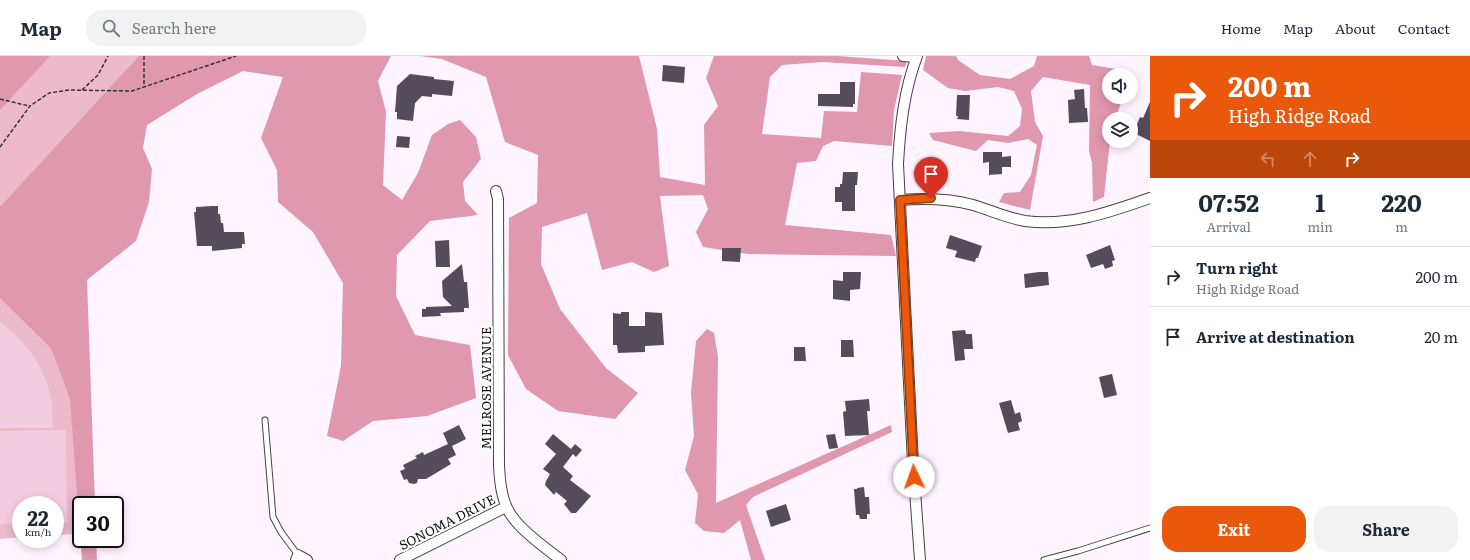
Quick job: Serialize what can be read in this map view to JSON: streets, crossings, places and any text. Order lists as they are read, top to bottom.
{
  "streets": {
    "street": ["MELROSE AVENUE", "SONOMA DRIVE"]
  },
  "crossings": [
    ["MELROSE AVENUE", "SONOMA DRIVE"]
  ],
  "page": {
    "header": "Map",
    "search": "Search here",
    "nav": [
      "Home",
      "Map",
      "About",
      "Contact"
    ],
    "turn": ["200 m", "High Ridge Road"],
    "eta": [
      "07:52",
      "Arrival",
      "1",
      "min",
      "220",
      "m"
    ],
    "list": [
      {
        "name": "Turn right",
        "note": "High Ridge Road",
        "value": "200 m"
      },
      {
        "name": "Arrive at destination",
        "value": "20 m"
      }
    ],
    "speed": "22 km/h",
    "limit": "30",
    "buttons": ["Exit", "Share"]
  }
}
